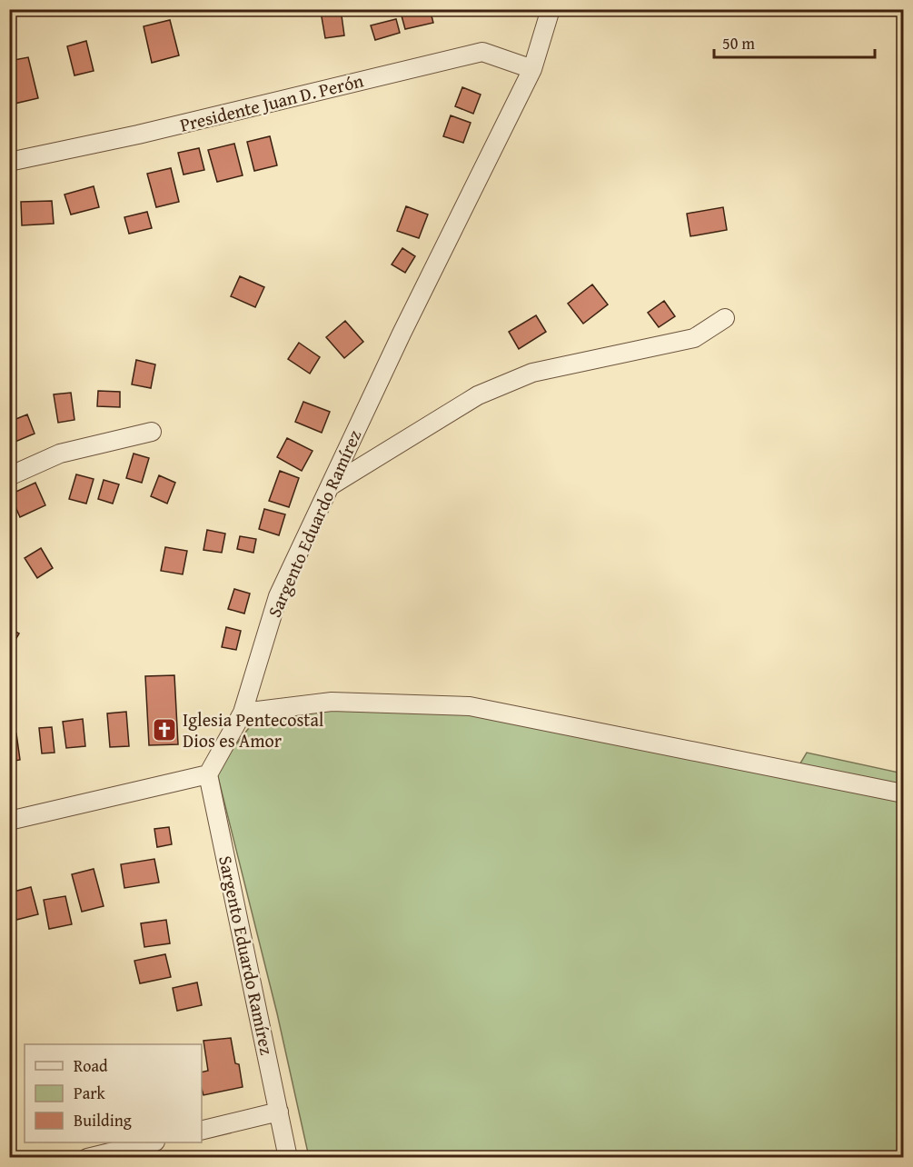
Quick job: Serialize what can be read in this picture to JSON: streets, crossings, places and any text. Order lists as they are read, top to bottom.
{
  "streets": {
    "street": ["Presidente Juan D. Perón", "Sargento Eduardo Ramírez"]
  },
  "crossings": [
    ["Presidente Juan D. Perón", "Sargento Eduardo Ramírez"]
  ],
  "places": {
    "church": ["Iglesia Pentecostal Dios es Amor"]
  },
  "legend": ["Road", "Park", "Building"],
  "scale_bar": "50 m"
}
